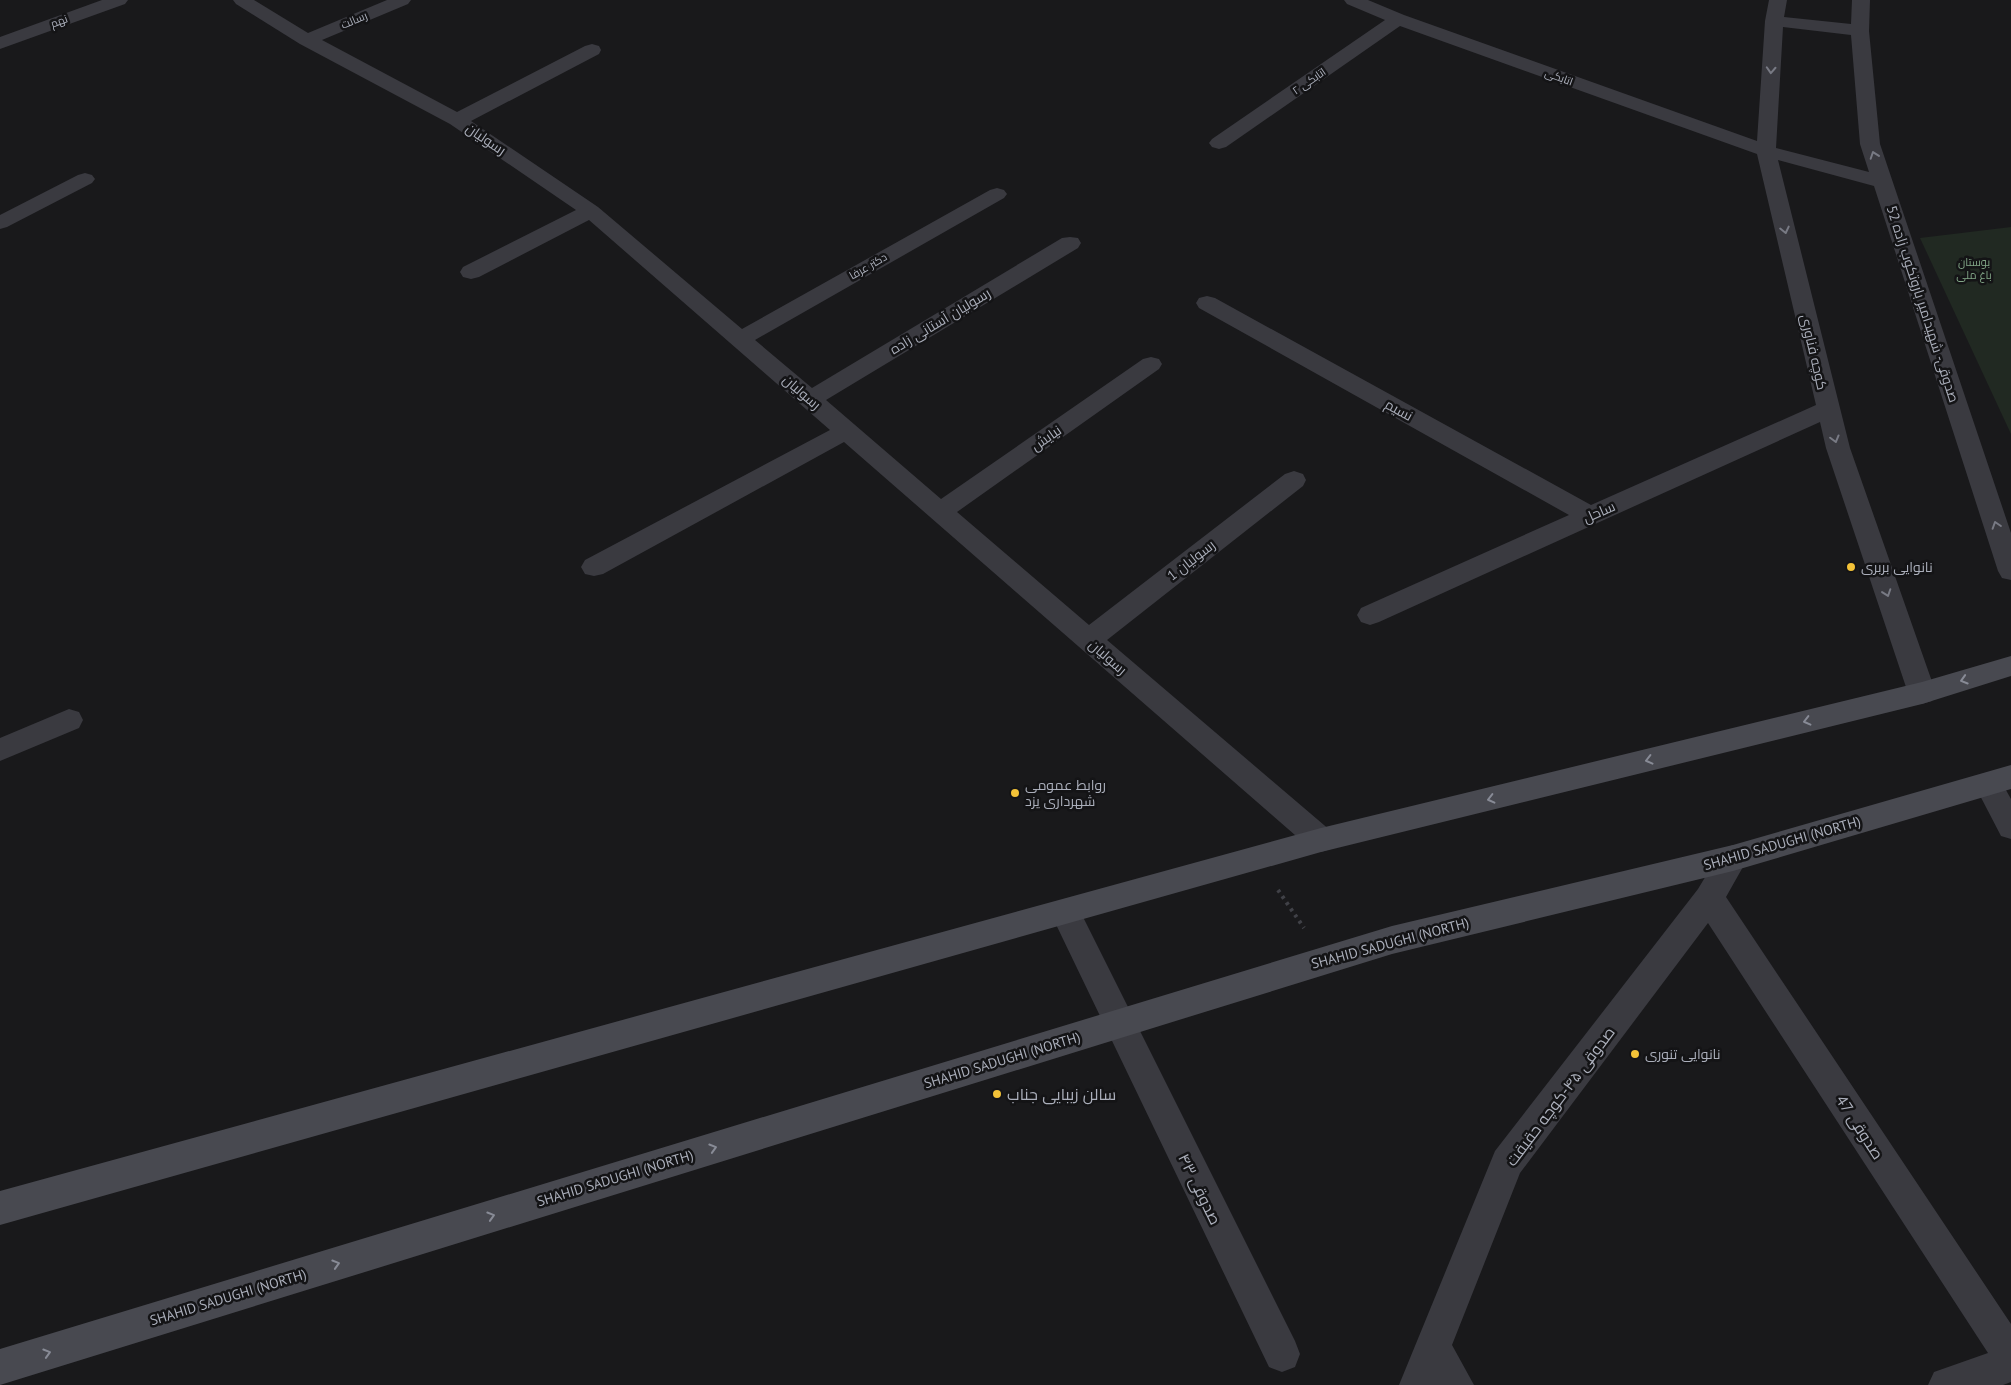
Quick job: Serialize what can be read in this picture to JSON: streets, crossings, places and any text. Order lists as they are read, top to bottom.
{
  "streets": {
    "main road": ["SHAHID SADUGHI (NORTH)"],
    "street": [
      "رسالت",
      "نهم",
      "اتابکی",
      "اتابکی ۲",
      "رسولیان",
      "دکتر عرفا",
      "52 صدوقی- شهیدامیر باروتکوب زاده",
      "رسولیان آستانی زاده",
      "کوچه فناوری",
      "نسیم",
      "نیایش",
      "ساحل",
      "رسولیان 1",
      "صدوقی ۴۵-کوچه حقیقت",
      "صدوقی 47",
      "صدوقی ۴۳"
    ]
  },
  "crossings": [
    ["رسالت", "رسولیان"],
    ["اتابکی", "اتابکی ۲"],
    ["اتابکی", "52 صدوقی- شهیدامیر باروتکوب زاده"],
    ["اتابکی", "کوچه فناوری"],
    ["رسولیان", "دکتر عرفا"],
    ["رسولیان", "رسولیان آستانی زاده"],
    ["رسولیان", "نیایش"],
    ["رسولیان", "رسولیان 1"],
    ["کوچه فناوری", "ساحل"],
    ["نسیم", "ساحل"],
    ["SHAHID SADUGHI (NORTH)", "صدوقی ۴۵-کوچه حقیقت"],
    ["SHAHID SADUGHI (NORTH)", "صدوقی ۴۳"],
    ["صدوقی ۴۵-کوچه حقیقت", "صدوقی 47"]
  ],
  "one_way": ["52 صدوقی- شهیدامیر باروتکوب زاده", "کوچه فناوری"],
  "parks": ["بوستان باغ ملی"],
  "places": [
    "نانوایی بربری",
    "روابط عمومی شهرداری یزد",
    "نانوایی تنوری",
    "سالن زیبایی جناب"
  ]
}
